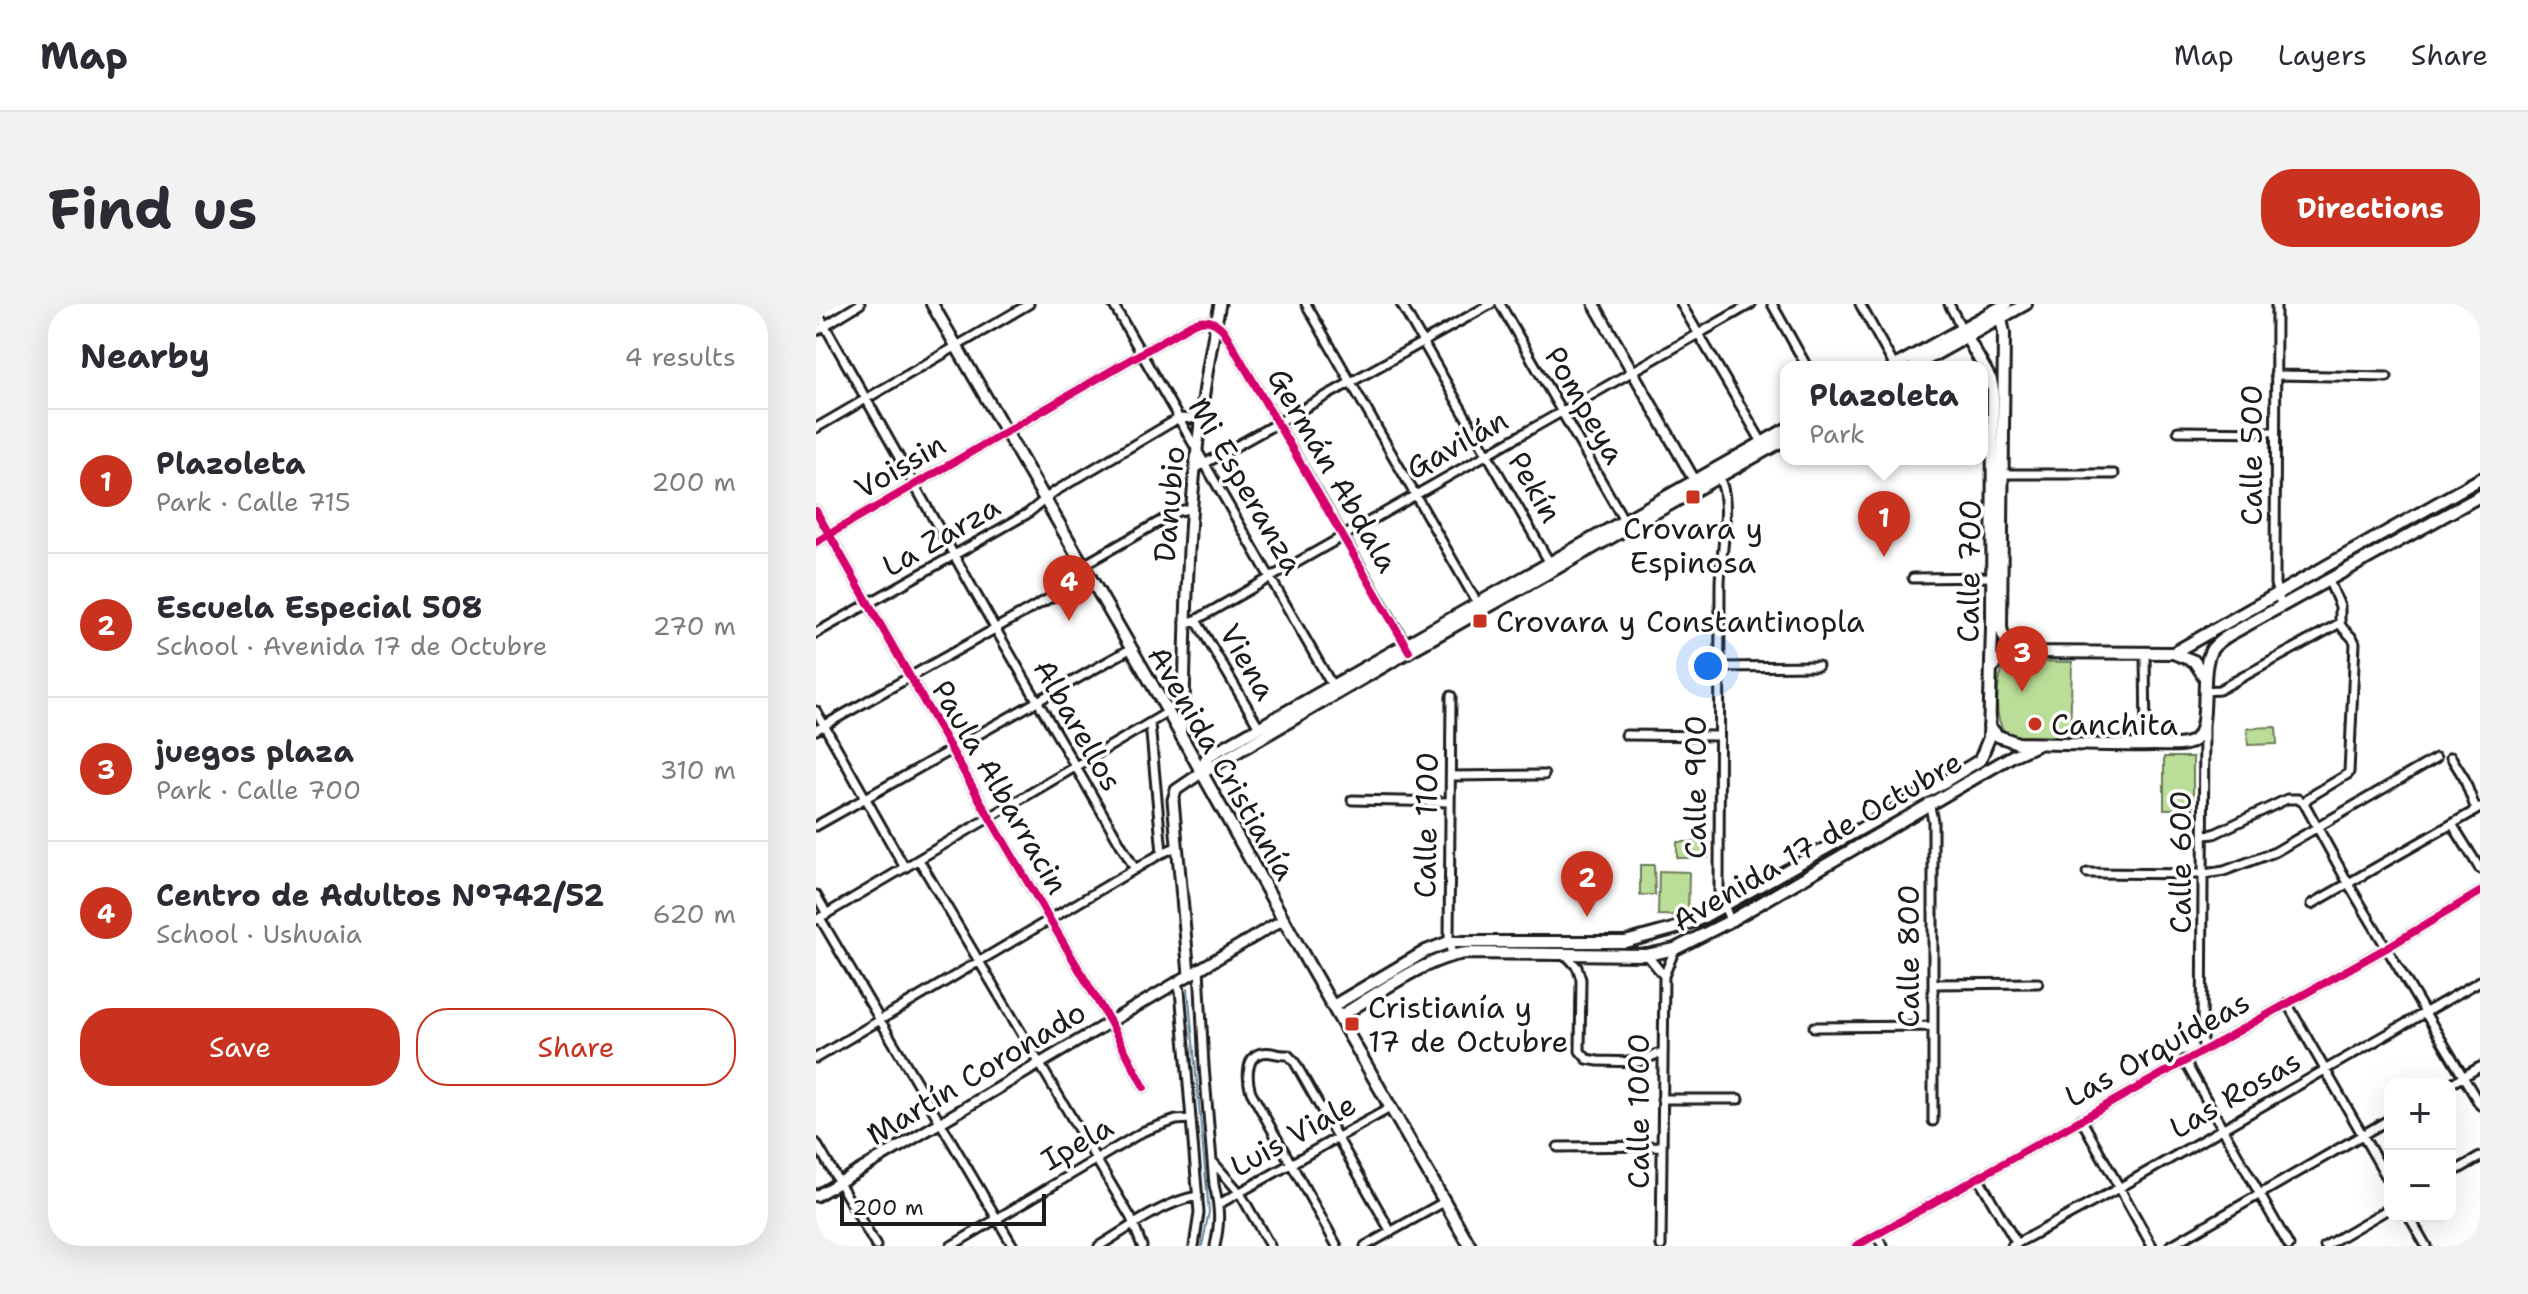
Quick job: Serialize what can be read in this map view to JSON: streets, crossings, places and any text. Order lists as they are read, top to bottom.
{
  "streets": {
    "main road": [
      "Calle 700",
      "Avenida Cristianía",
      "Avenida 17 de Octubre",
      "Calle 600"
    ],
    "street": [
      "Pompeya",
      "Gavilán",
      "Calle 500",
      "Voissin",
      "Germán Abdala",
      "Mi Esperanza",
      "Pekín",
      "Danubio",
      "La Zarza",
      "Viena",
      "Albarellos",
      "Paula Albarracin",
      "Calle 900",
      "Calle 1100",
      "Calle 800",
      "Las Orquídeas",
      "Martín Coronado",
      "Las Rosas",
      "Calle 1000",
      "Luis Viale",
      "Ipela"
    ]
  },
  "crossings": [
    ["Pompeya", "Gavilán"],
    ["Gavilán", "Germán Abdala"],
    ["Gavilán", "Mi Esperanza"],
    ["Gavilán", "Pekín"],
    ["Gavilán", "Danubio"],
    ["Gavilán", "Viena"],
    ["Voissin", "Germán Abdala"],
    ["Voissin", "Mi Esperanza"],
    ["Voissin", "Danubio"],
    ["Voissin", "Albarellos"],
    ["Voissin", "Avenida Cristianía"],
    ["Voissin", "Paula Albarracin"],
    ["Germán Abdala", "Danubio"],
    ["Mi Esperanza", "Danubio"],
    ["Mi Esperanza", "La Zarza"],
    ["Danubio", "Avenida Cristianía"],
    ["La Zarza", "Albarellos"],
    ["La Zarza", "Avenida Cristianía"],
    ["La Zarza", "Paula Albarracin"],
    ["Calle 700", "Avenida 17 de Octubre"],
    ["Avenida Cristianía", "Avenida 17 de Octubre"],
    ["Avenida Cristianía", "Martín Coronado"],
    ["Avenida Cristianía", "Luis Viale"],
    ["Paula Albarracin", "Martín Coronado"],
    ["Calle 900", "Avenida 17 de Octubre"],
    ["Calle 1100", "Avenida 17 de Octubre"],
    ["Avenida 17 de Octubre", "Calle 800"],
    ["Avenida 17 de Octubre", "Calle 1000"],
    ["Calle 600", "Las Orquídeas"]
  ],
  "places": {
    "transit": ["Crovara y Espinosa", "Crovara y Constantinopla", "Cristianía y 17 de Octubre"],
    "other": ["Canchita"]
  },
  "scale_bar": "200 m",
  "page": {
    "header": "Map",
    "nav": ["Map", "Layers", "Share"],
    "buttons": [
      "Directions",
      ["Save", "Share"]
    ],
    "title": "Find us",
    "heading": ["Nearby", "4 results"],
    "popup": ["Plazoleta", "Park"],
    "list": [
      {
        "mark": "1",
        "name": "Plazoleta",
        "note": "Park · Calle 715",
        "value": "200 m"
      },
      {
        "mark": "2",
        "name": "Escuela Especial 508",
        "note": "School · Avenida 17 de Octubre",
        "value": "270 m"
      },
      {
        "mark": "3",
        "name": "juegos plaza",
        "note": "Park · Calle 700",
        "value": "310 m"
      },
      {
        "mark": "4",
        "name": "Centro de Adultos Nº742/52",
        "note": "School · Ushuaia",
        "value": "620 m"
      }
    ],
    "pins": [
      "1",
      "4",
      "3",
      "2"
    ],
    "map_buttons": ["+", "−"],
    "scale": "200 m"
  }
}
